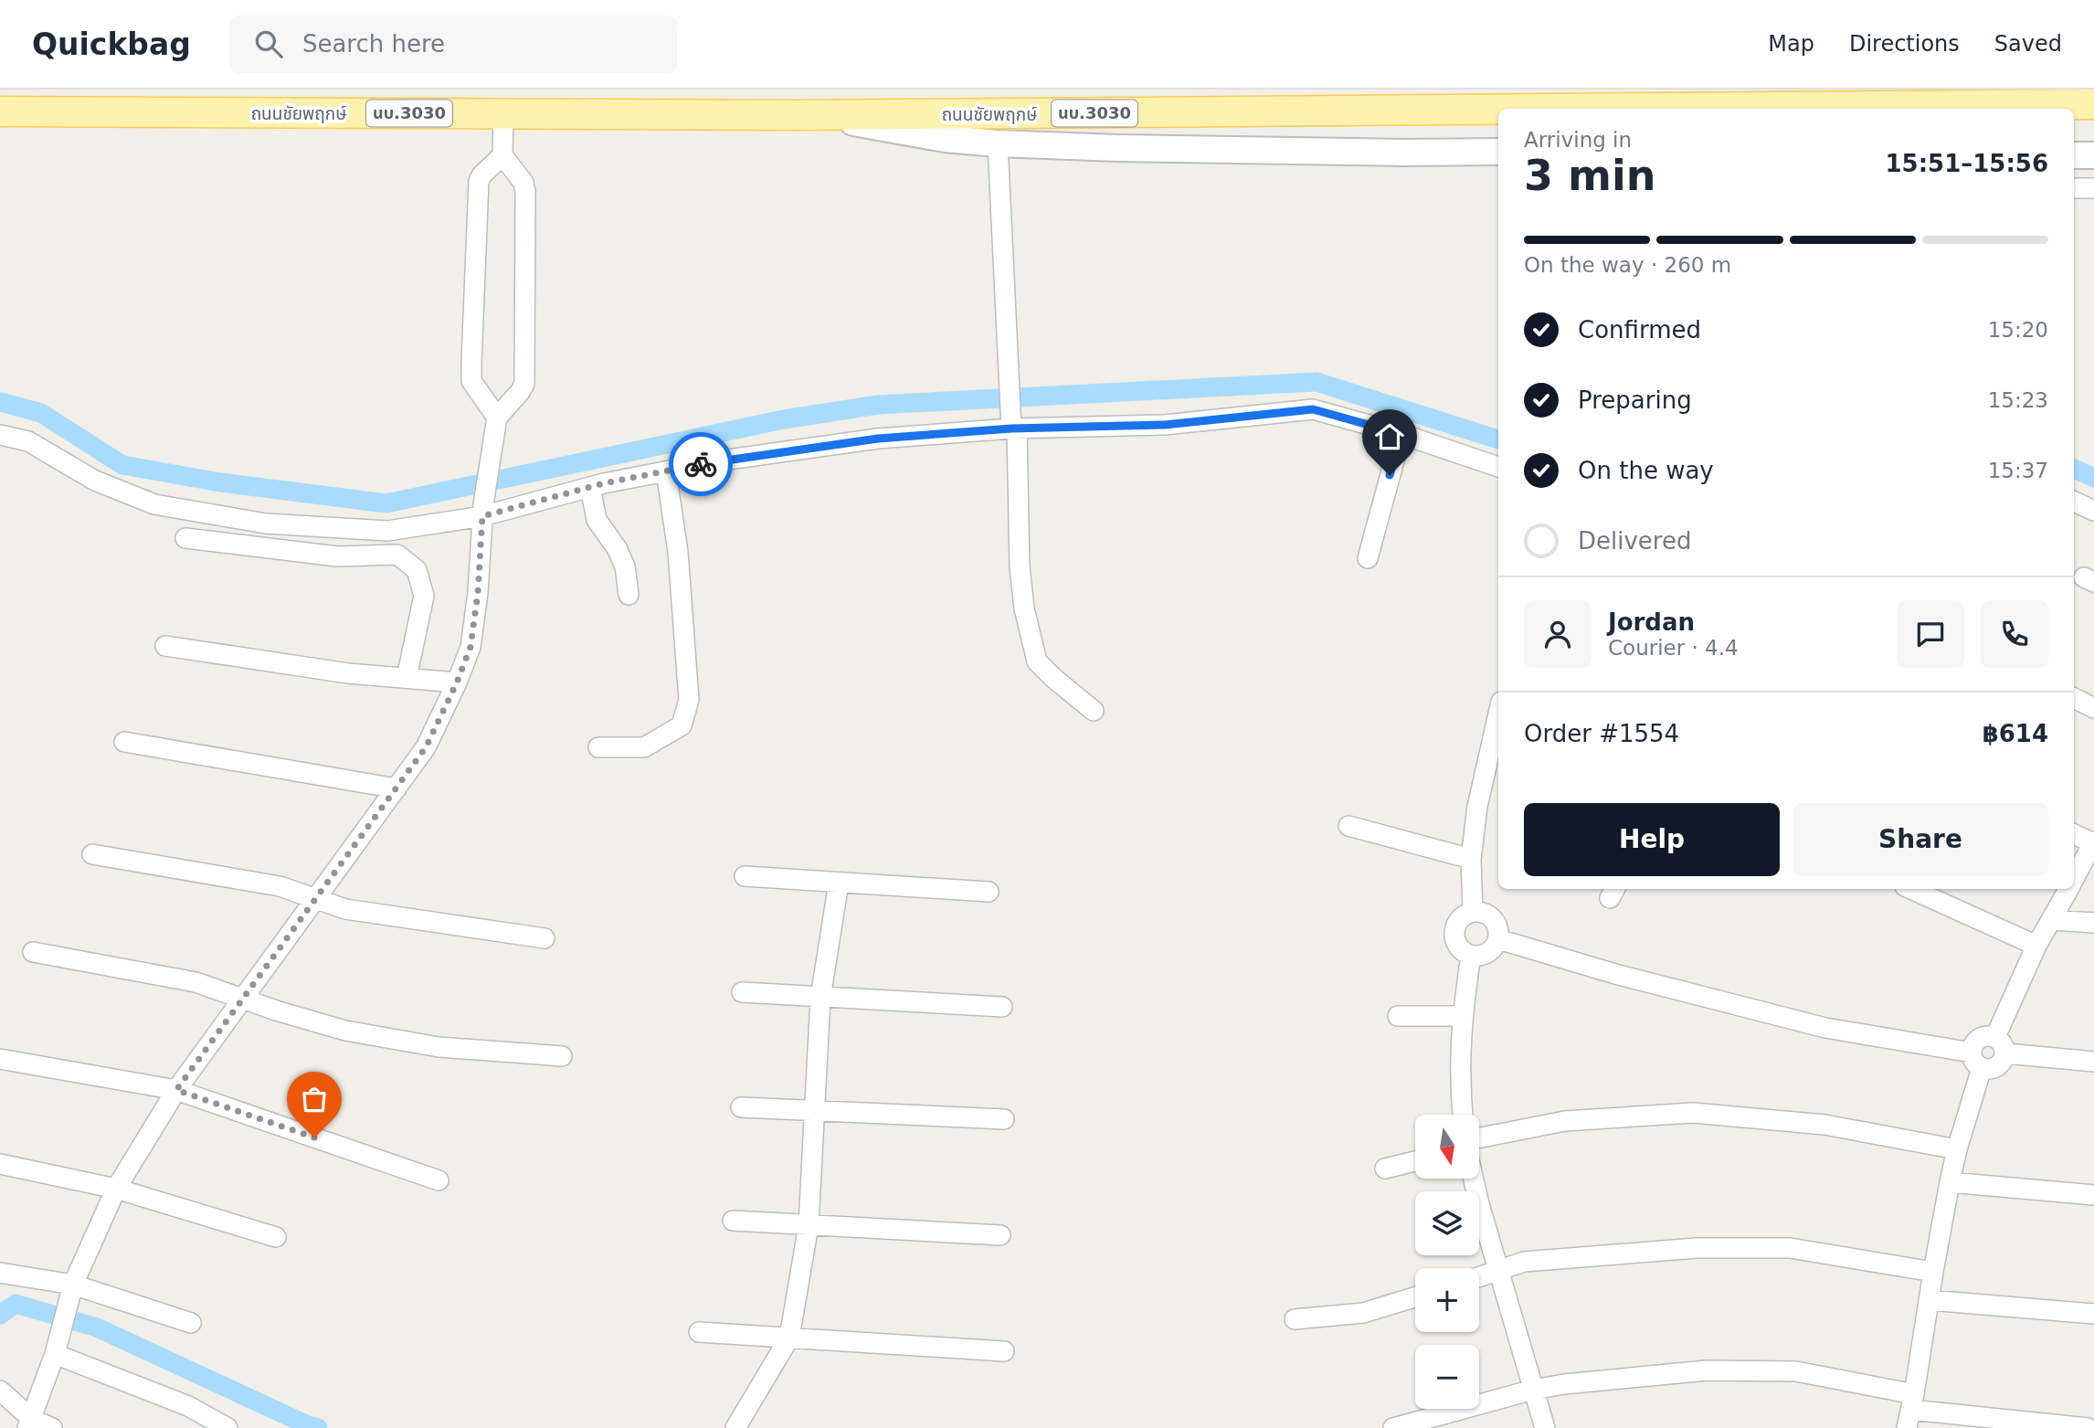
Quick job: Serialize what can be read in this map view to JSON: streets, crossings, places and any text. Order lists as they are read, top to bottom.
{
  "streets": {
    "main road": ["ถนนชัยพฤกษ์", "นบ.3030"]
  },
  "north": "bottom",
  "page": {
    "header": "Quickbag",
    "search": "Search here",
    "nav": ["Map", "Directions", "Saved"],
    "heading": ["3 min", "Arriving in", "15:51–15:56"],
    "panel": [
      "Jordan",
      "Courier · 4.4",
      "Order #1554",
      "฿614"
    ],
    "bar": "On the way · 260 m",
    "list": [
      ["Confirmed", "15:20"],
      ["Preparing", "15:23"],
      ["On the way", "15:37"],
      "Delivered"
    ],
    "buttons": ["Help", "Share"],
    "map_buttons": ["+", "−"]
  }
}
